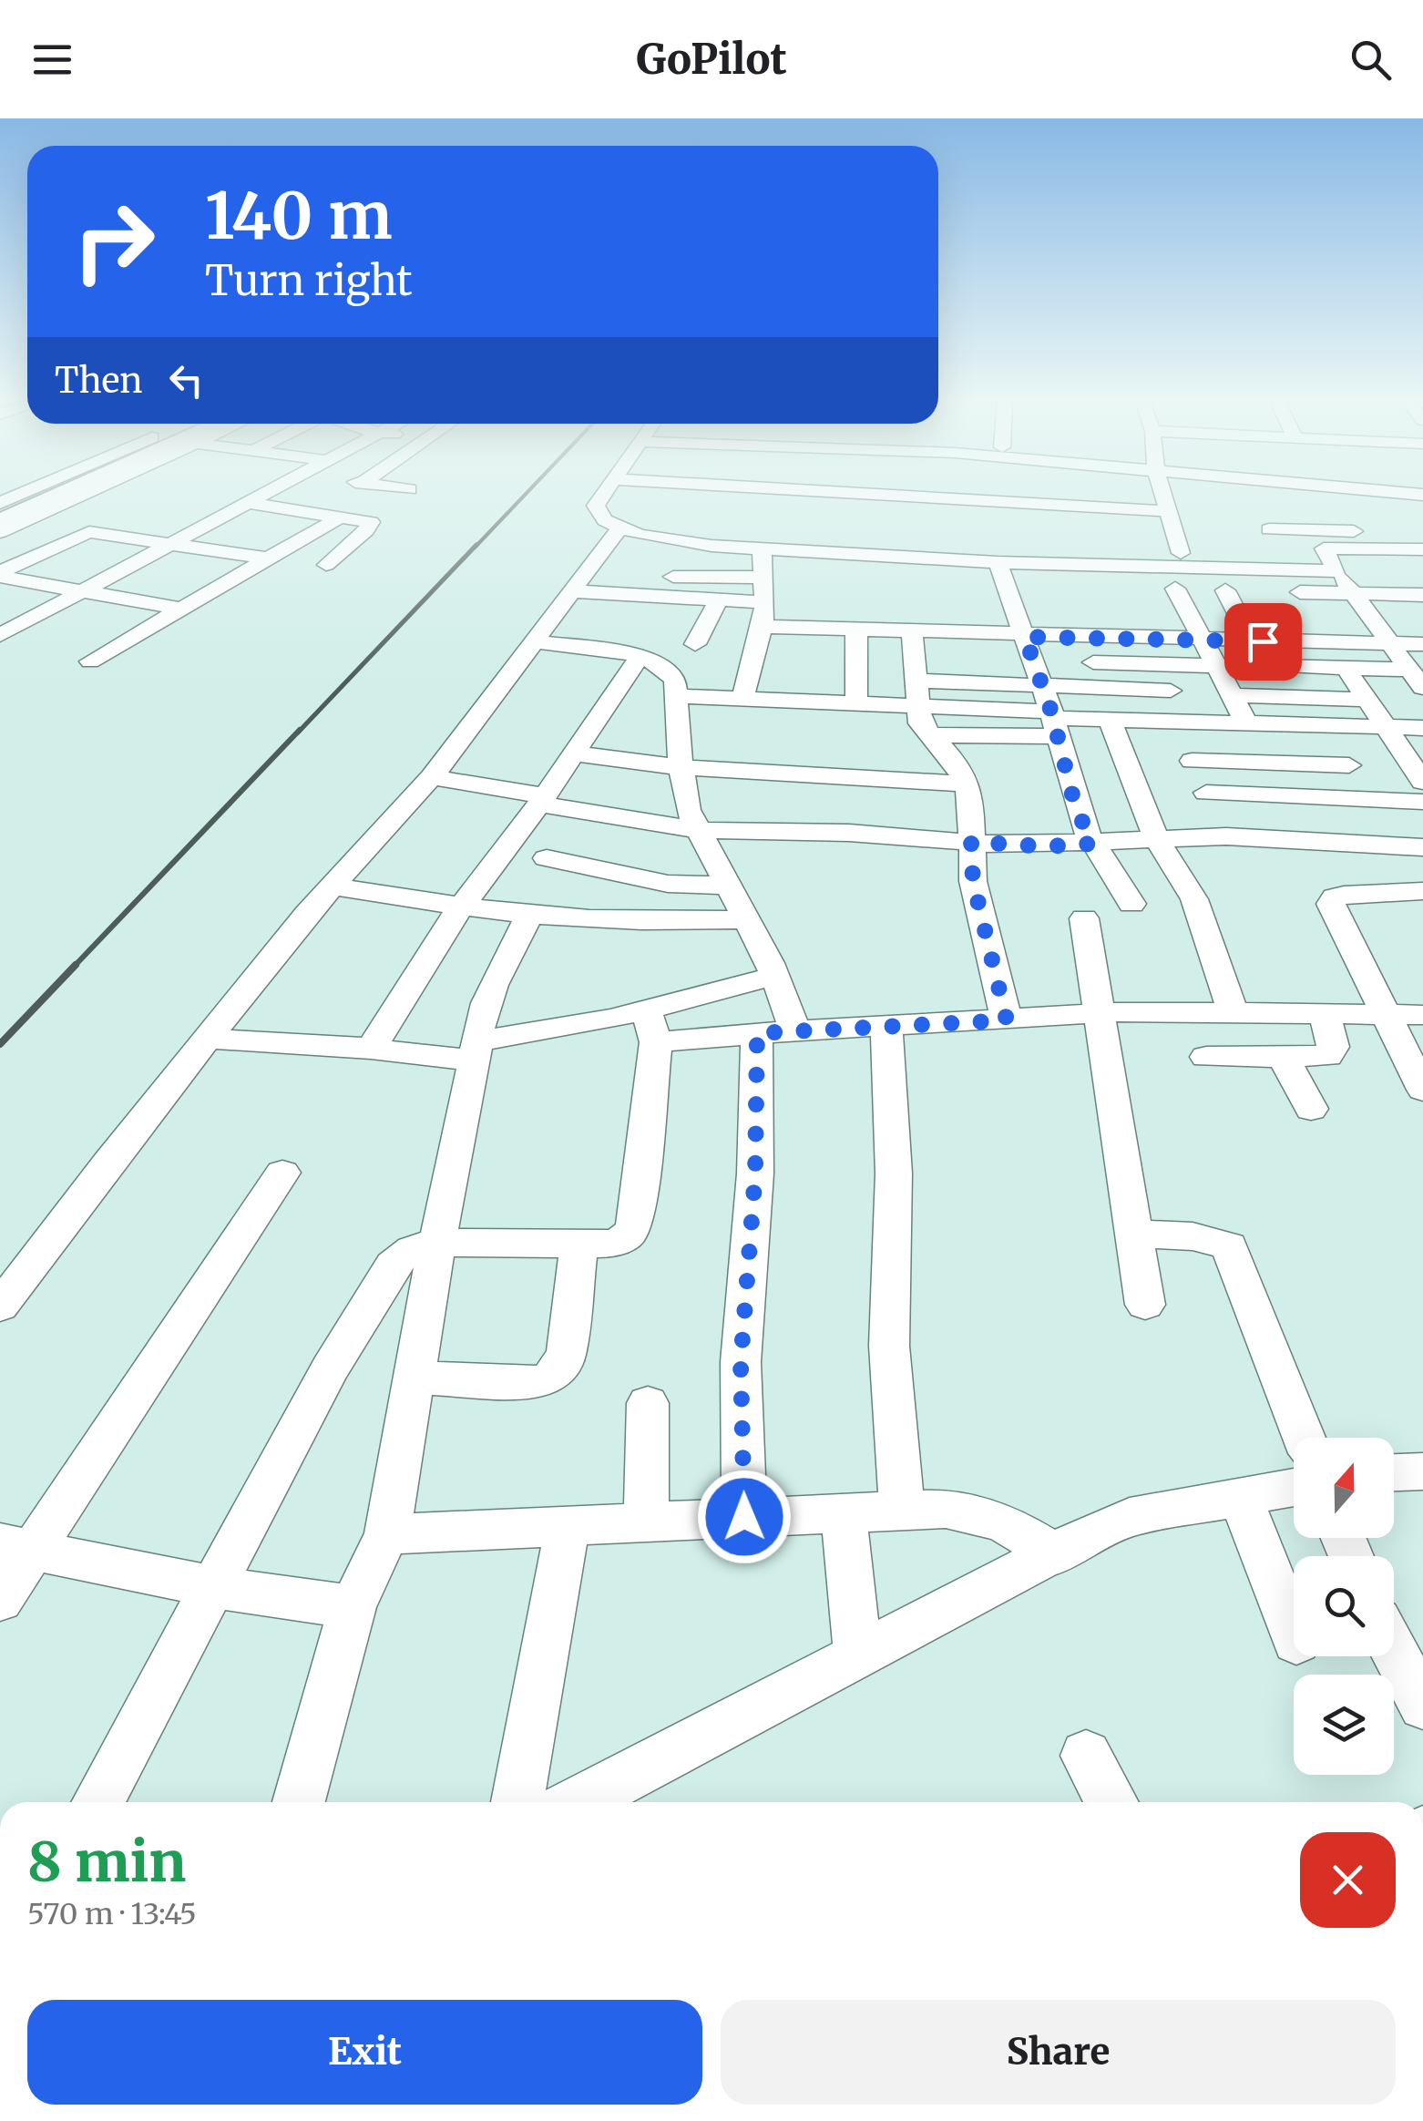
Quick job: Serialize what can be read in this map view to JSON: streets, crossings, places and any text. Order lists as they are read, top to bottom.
{
  "north": "top",
  "page": {
    "header": "GoPilot",
    "turn": ["140 m", "Turn right"],
    "then": "Then",
    "heading": ["8 min", "570 m · 13:45"],
    "buttons": ["Exit", "Share"]
  }
}
